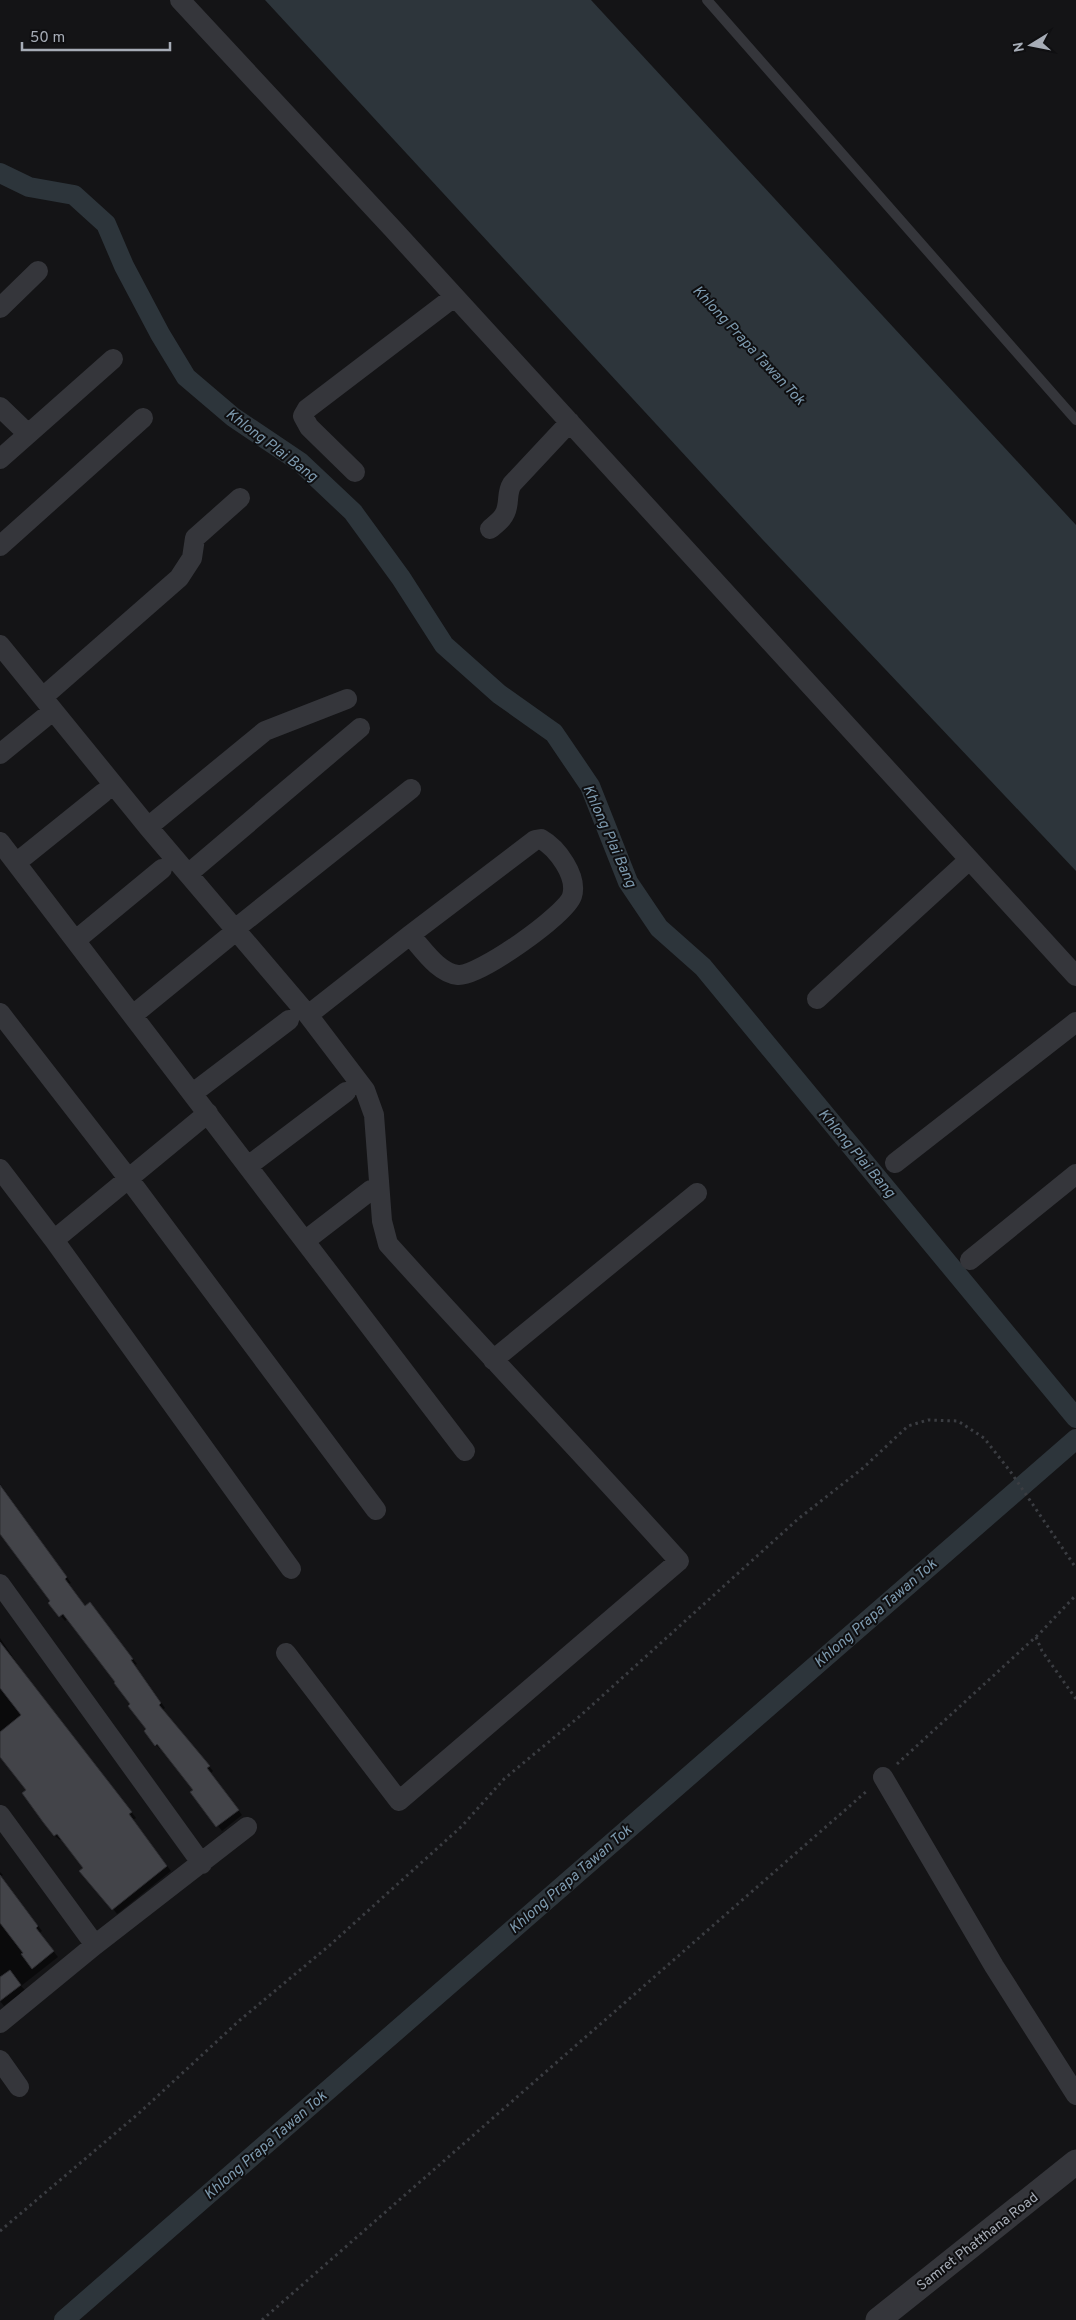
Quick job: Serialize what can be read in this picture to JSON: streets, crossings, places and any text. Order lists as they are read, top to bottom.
{
  "streets": {
    "street": ["Samret Phatthana Road"]
  },
  "water": ["Khlong Prapa Tawan Tok", "Khlong Plai Bang"],
  "scale_bar": "50 m",
  "north": "left"
}
